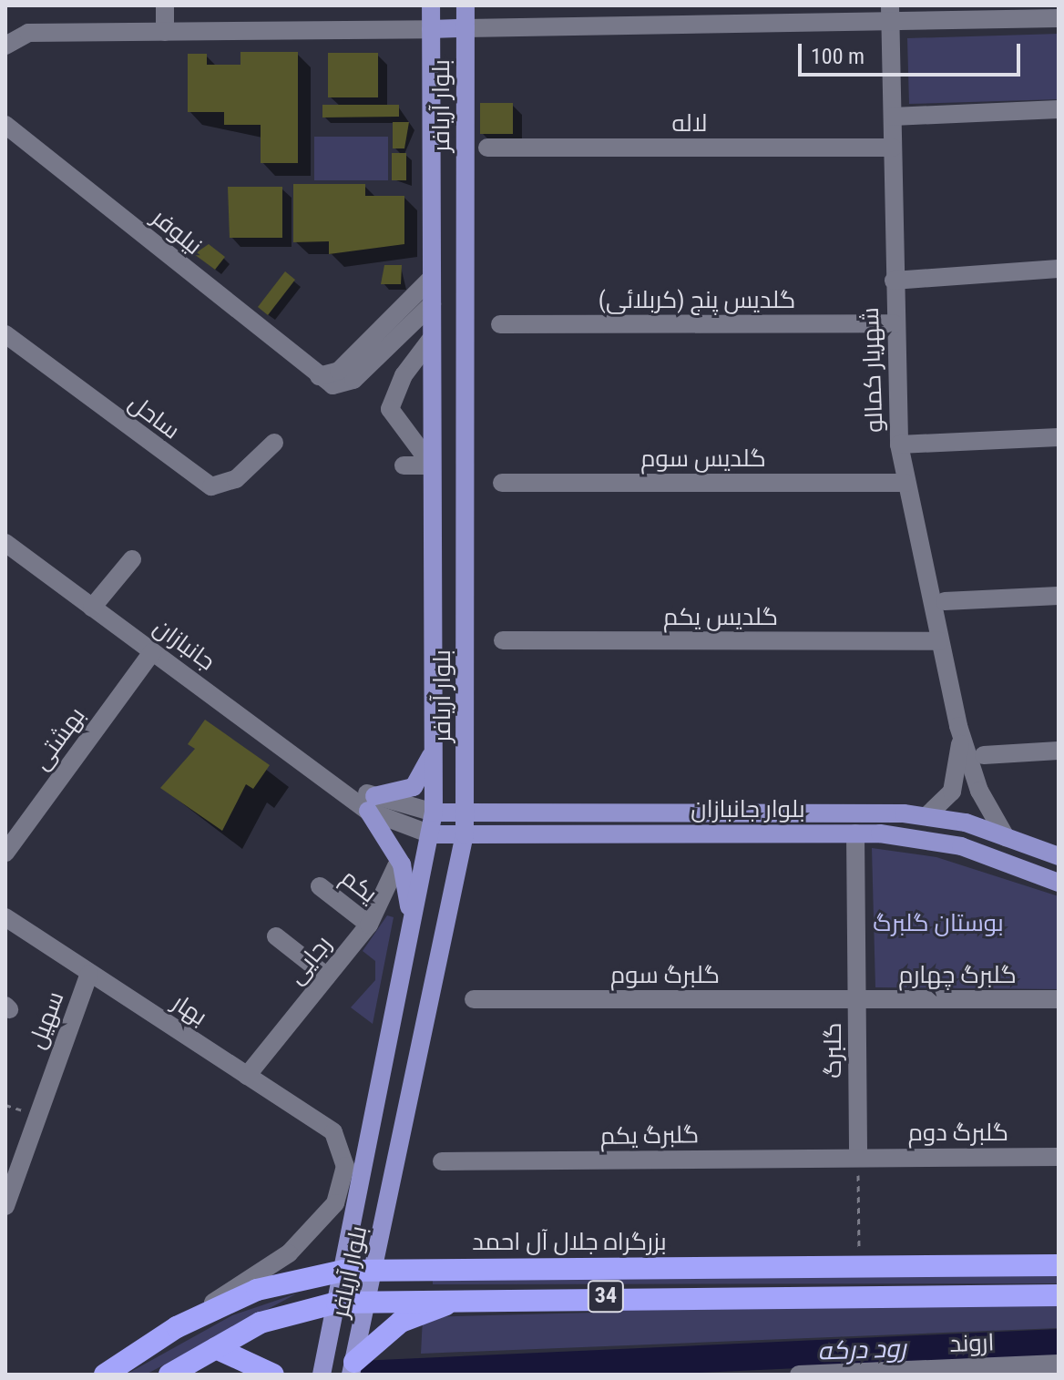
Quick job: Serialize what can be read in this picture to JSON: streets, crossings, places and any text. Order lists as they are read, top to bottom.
{
  "streets": {
    "highway": ["بزرگراه جلال آل احمد", "34"],
    "main road": ["بلوار آریافر", "بلوار جانبازان"],
    "street": [
      "لاله",
      "نیلوفر",
      "گلدیس پنج (کربلائی)",
      "شهریار کمالو",
      "ساحل",
      "گلدیس سوم",
      "گلدیس یکم",
      "جانبازان",
      "بهشتی",
      "یکم",
      "رجایی",
      "گلبرگ سوم",
      "گلبرگ چهارم",
      "بهار",
      "سهیل",
      "گلبرگ",
      "گلبرگ دوم",
      "گلبرگ یکم",
      "اروند"
    ]
  },
  "crossings": [
    ["بلوار آریافر", "جانبازان"],
    ["بلوار آریافر", "بلوار جانبازان"],
    ["بلوار آریافر", "بزرگراه جلال آل احمد"],
    ["بلوار آریافر", "34"],
    ["لاله", "شهریار کمالو"],
    ["گلدیس پنج (کربلائی)", "شهریار کمالو"],
    ["شهریار کمالو", "گلدیس سوم"],
    ["شهریار کمالو", "گلدیس یکم"],
    ["جانبازان", "بهشتی"],
    ["جانبازان", "بلوار جانبازان"],
    ["بلوار جانبازان", "گلبرگ"],
    ["یکم", "رجایی"],
    ["رجایی", "بهار"],
    ["گلبرگ سوم", "گلبرگ چهارم"],
    ["گلبرگ سوم", "گلبرگ"],
    ["گلبرگ چهارم", "گلبرگ"],
    ["بهار", "سهیل"],
    ["بهار", "بزرگراه جلال آل احمد"],
    ["گلبرگ", "گلبرگ دوم"],
    ["گلبرگ", "گلبرگ یکم"],
    ["گلبرگ دوم", "گلبرگ یکم"]
  ],
  "water": ["رود درکه"],
  "parks": ["بوستان گلبرگ"],
  "scale_bar": "100 m"
}
